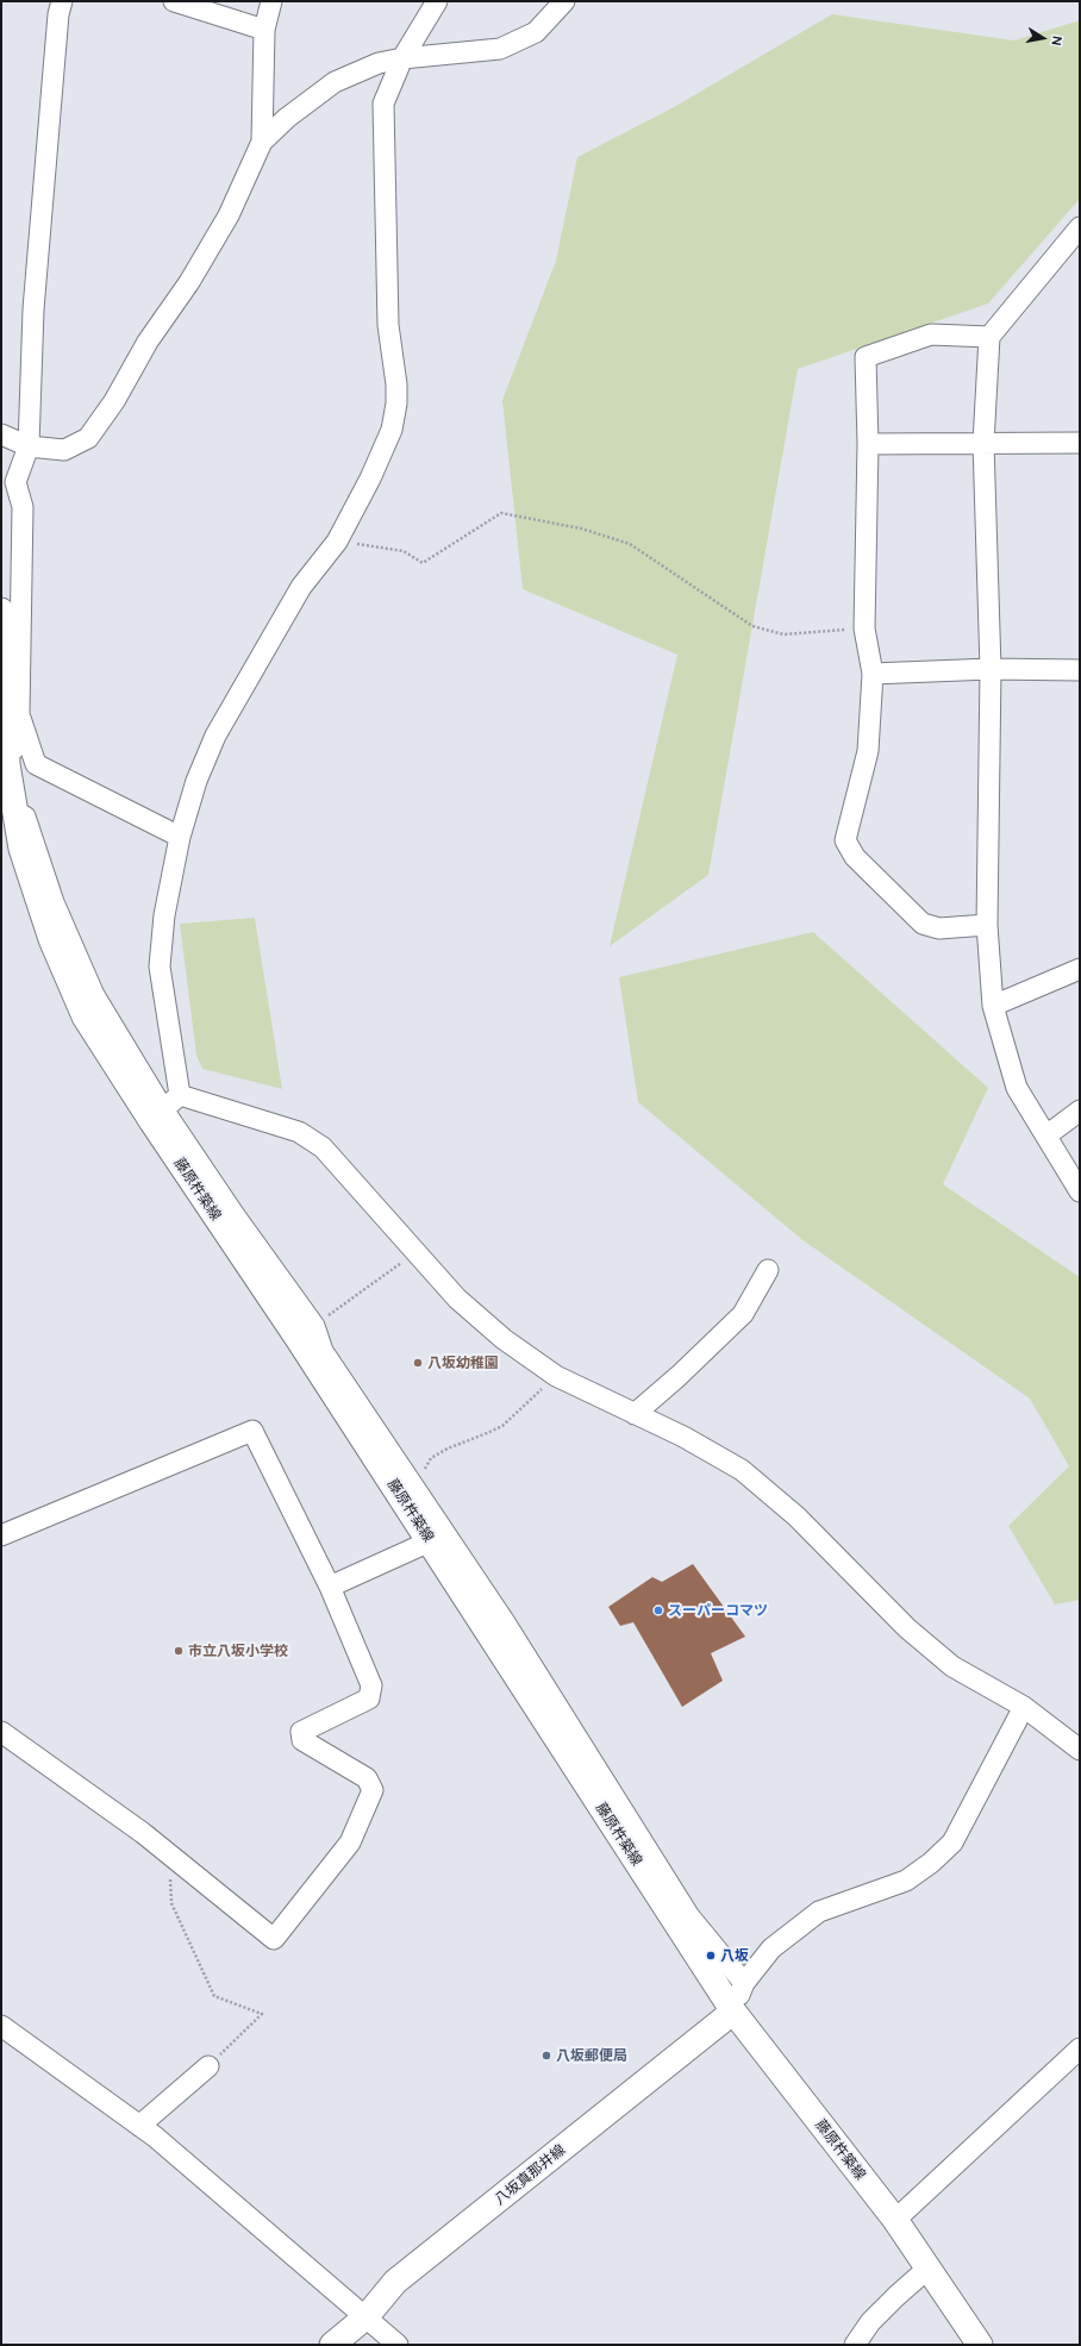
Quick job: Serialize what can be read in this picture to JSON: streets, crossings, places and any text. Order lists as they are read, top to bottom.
{
  "streets": {
    "main road": ["藤原杵築線", "八坂真那井線"]
  },
  "crossings": [
    ["藤原杵築線", "八坂真那井線"]
  ],
  "places": [
    "八坂幼稚園",
    "スーパーコマツ",
    "市立八坂小学校",
    "八坂",
    "八坂郵便局"
  ],
  "north": "right"
}
